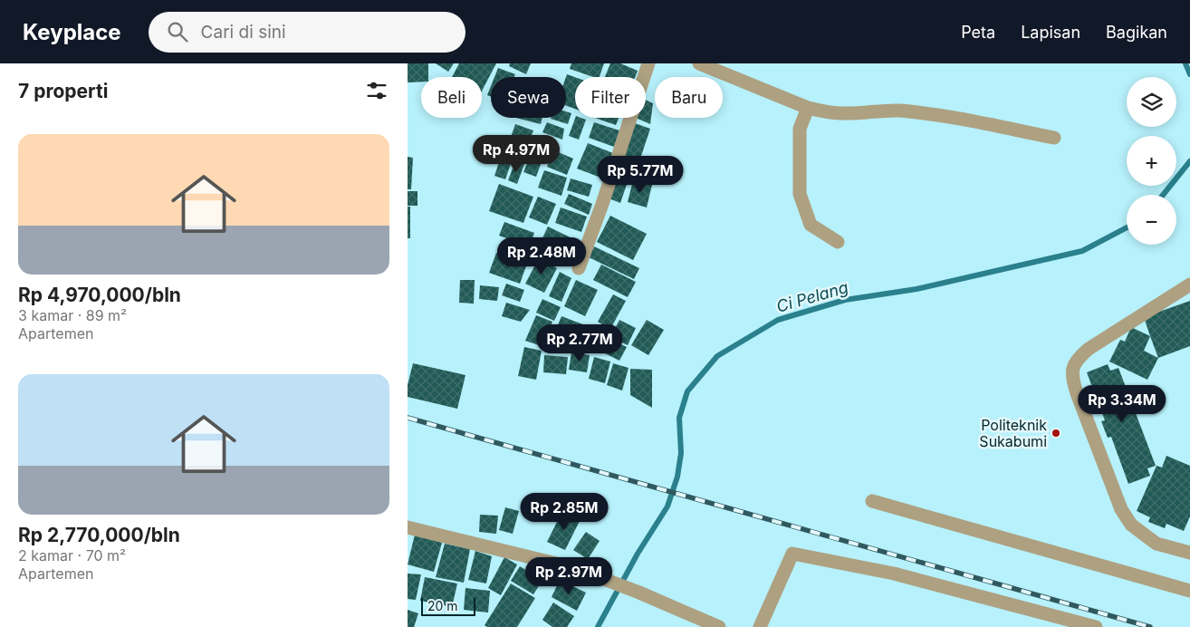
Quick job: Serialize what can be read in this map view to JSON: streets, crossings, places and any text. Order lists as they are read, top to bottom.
{
  "water": ["Ci Pelang"],
  "places": ["Politeknik Sukabumi"],
  "scale_bar": "20 m",
  "page": {
    "header": "Keyplace",
    "search": "Cari di sini",
    "nav": ["Peta", "Lapisan", "Bagikan"],
    "heading": "7 properti",
    "map_buttons": ["+", "−"],
    "chip": [
      "Beli",
      "Sewa",
      "Filter",
      "Baru"
    ],
    "list": [
      {
        "name": "Rp 4,970,000/bln",
        "note": "3 kamar · 89 m² · Apartemen"
      },
      {
        "name": "Rp 2,770,000/bln",
        "note": "2 kamar · 70 m² · Apartemen"
      }
    ],
    "price": [
      "Rp 4.97M",
      "Rp 5.77M",
      "Rp 2.48M",
      "Rp 2.77M",
      "Rp 3.34M",
      "Rp 2.85M",
      "Rp 2.97M"
    ],
    "scale": "20 m"
  }
}
